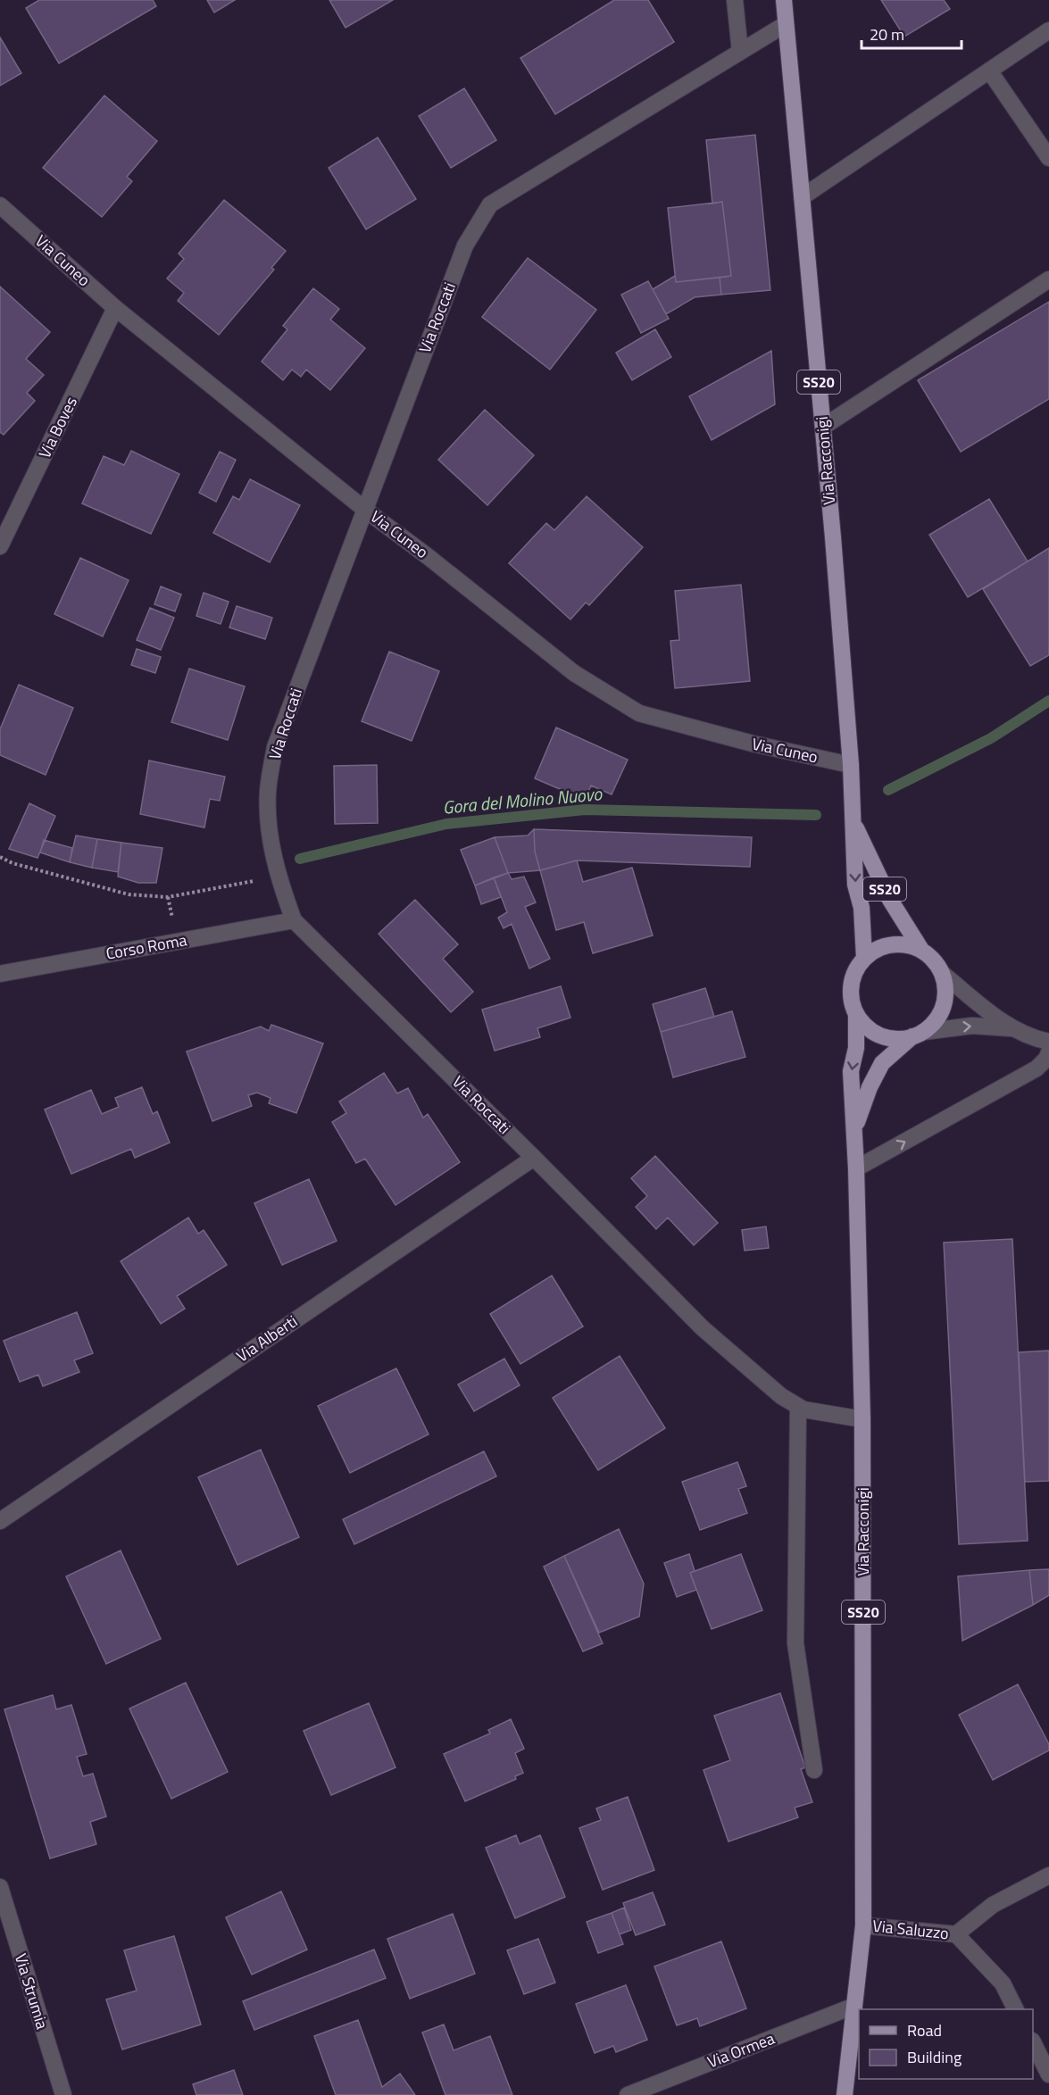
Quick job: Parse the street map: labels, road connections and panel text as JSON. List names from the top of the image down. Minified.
{"streets":{"main road":["SS20","Via Racconigi"],"street":["Via Cuneo","Via Roccati","Via Boves","Corso Roma","Via Alberti","Via Saluzzo","Via Strumia","Via Ormea"]},"crossings":[["Via Cuneo","Via Roccati"],["Via Cuneo","Via Boves"],["Via Cuneo","Via Racconigi"],["Via Roccati","Via Racconigi"],["Via Roccati","Corso Roma"],["Via Roccati","Via Alberti"],["Via Racconigi","Via Saluzzo"],["Via Racconigi","Via Ormea"]],"water":["Gora del Molino Nuovo"],"legend":["Road","Building"],"scale_bar":"20 m"}
